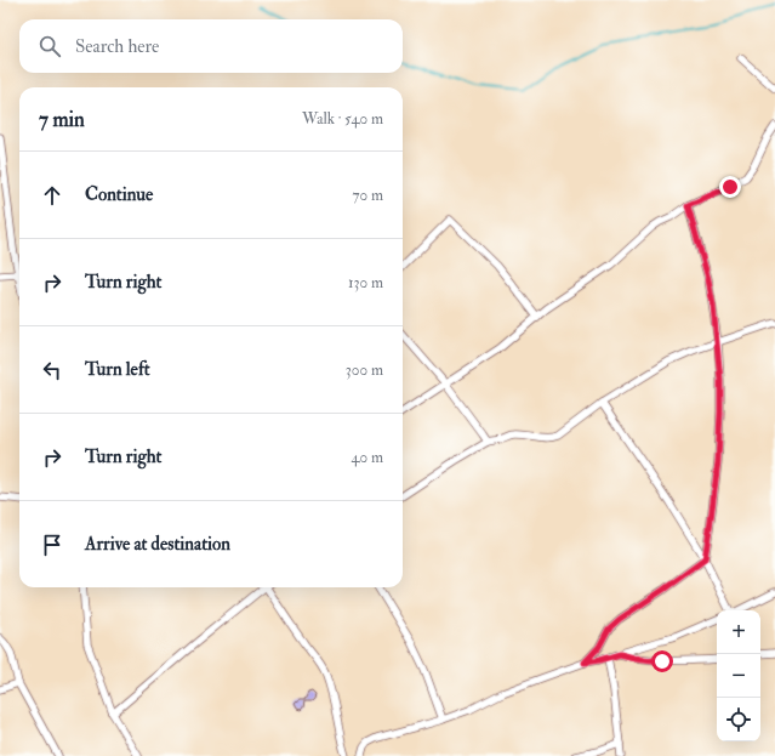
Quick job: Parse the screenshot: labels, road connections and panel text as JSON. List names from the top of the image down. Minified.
{"page":{"search":"Search here","heading":["7 min","Walk · 540 m"],"list":[["Continue","70 m"],["Turn right","130 m"],["Turn left","300 m"],["Turn right","40 m"],"Arrive at destination"],"map_buttons":["+","−"]}}
